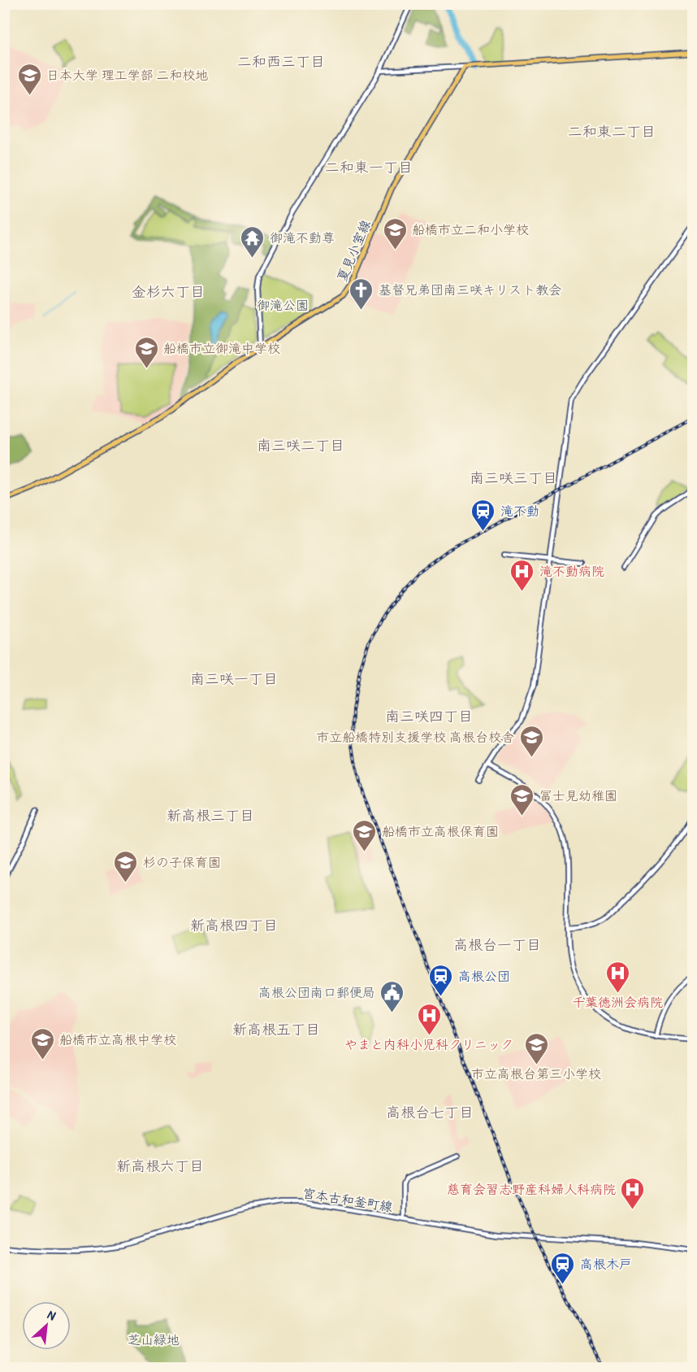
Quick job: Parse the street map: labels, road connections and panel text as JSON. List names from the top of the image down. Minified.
{"streets":{"main road":["夏見小室線"],"street":["宮本古和釜町線"]},"districts":["二和西三丁目","二和東二丁目","二和東一丁目","金杉六丁目","南三咲二丁目","南三咲三丁目","南三咲一丁目","南三咲四丁目","新高根三丁目","新高根四丁目","高根台一丁目","新高根五丁目","高根台七丁目","新高根六丁目"],"parks":["御滝公園","芝山緑地"],"places":{"school or university":["日本大学 理工学部 二和校地","船橋市立二和小学校","船橋市立御滝中学校","市立船橋特別支援学校 高根台校舎","冨士見幼稚園","船橋市立高根保育園","杉の子保育園","船橋市立高根中学校","市立高根台第三小学校"],"temple":["御滝不動尊"],"church":["基督兄弟団南三咲キリスト教会"],"station":["滝不動","高根公団","高根木戸"],"hospital":["滝不動病院","千葉徳洲会病院","やまと内科小児科クリニック","慈育会習志野産科婦人科病院"],"public building":["高根公団南口郵便局"]},"north":"top right"}
